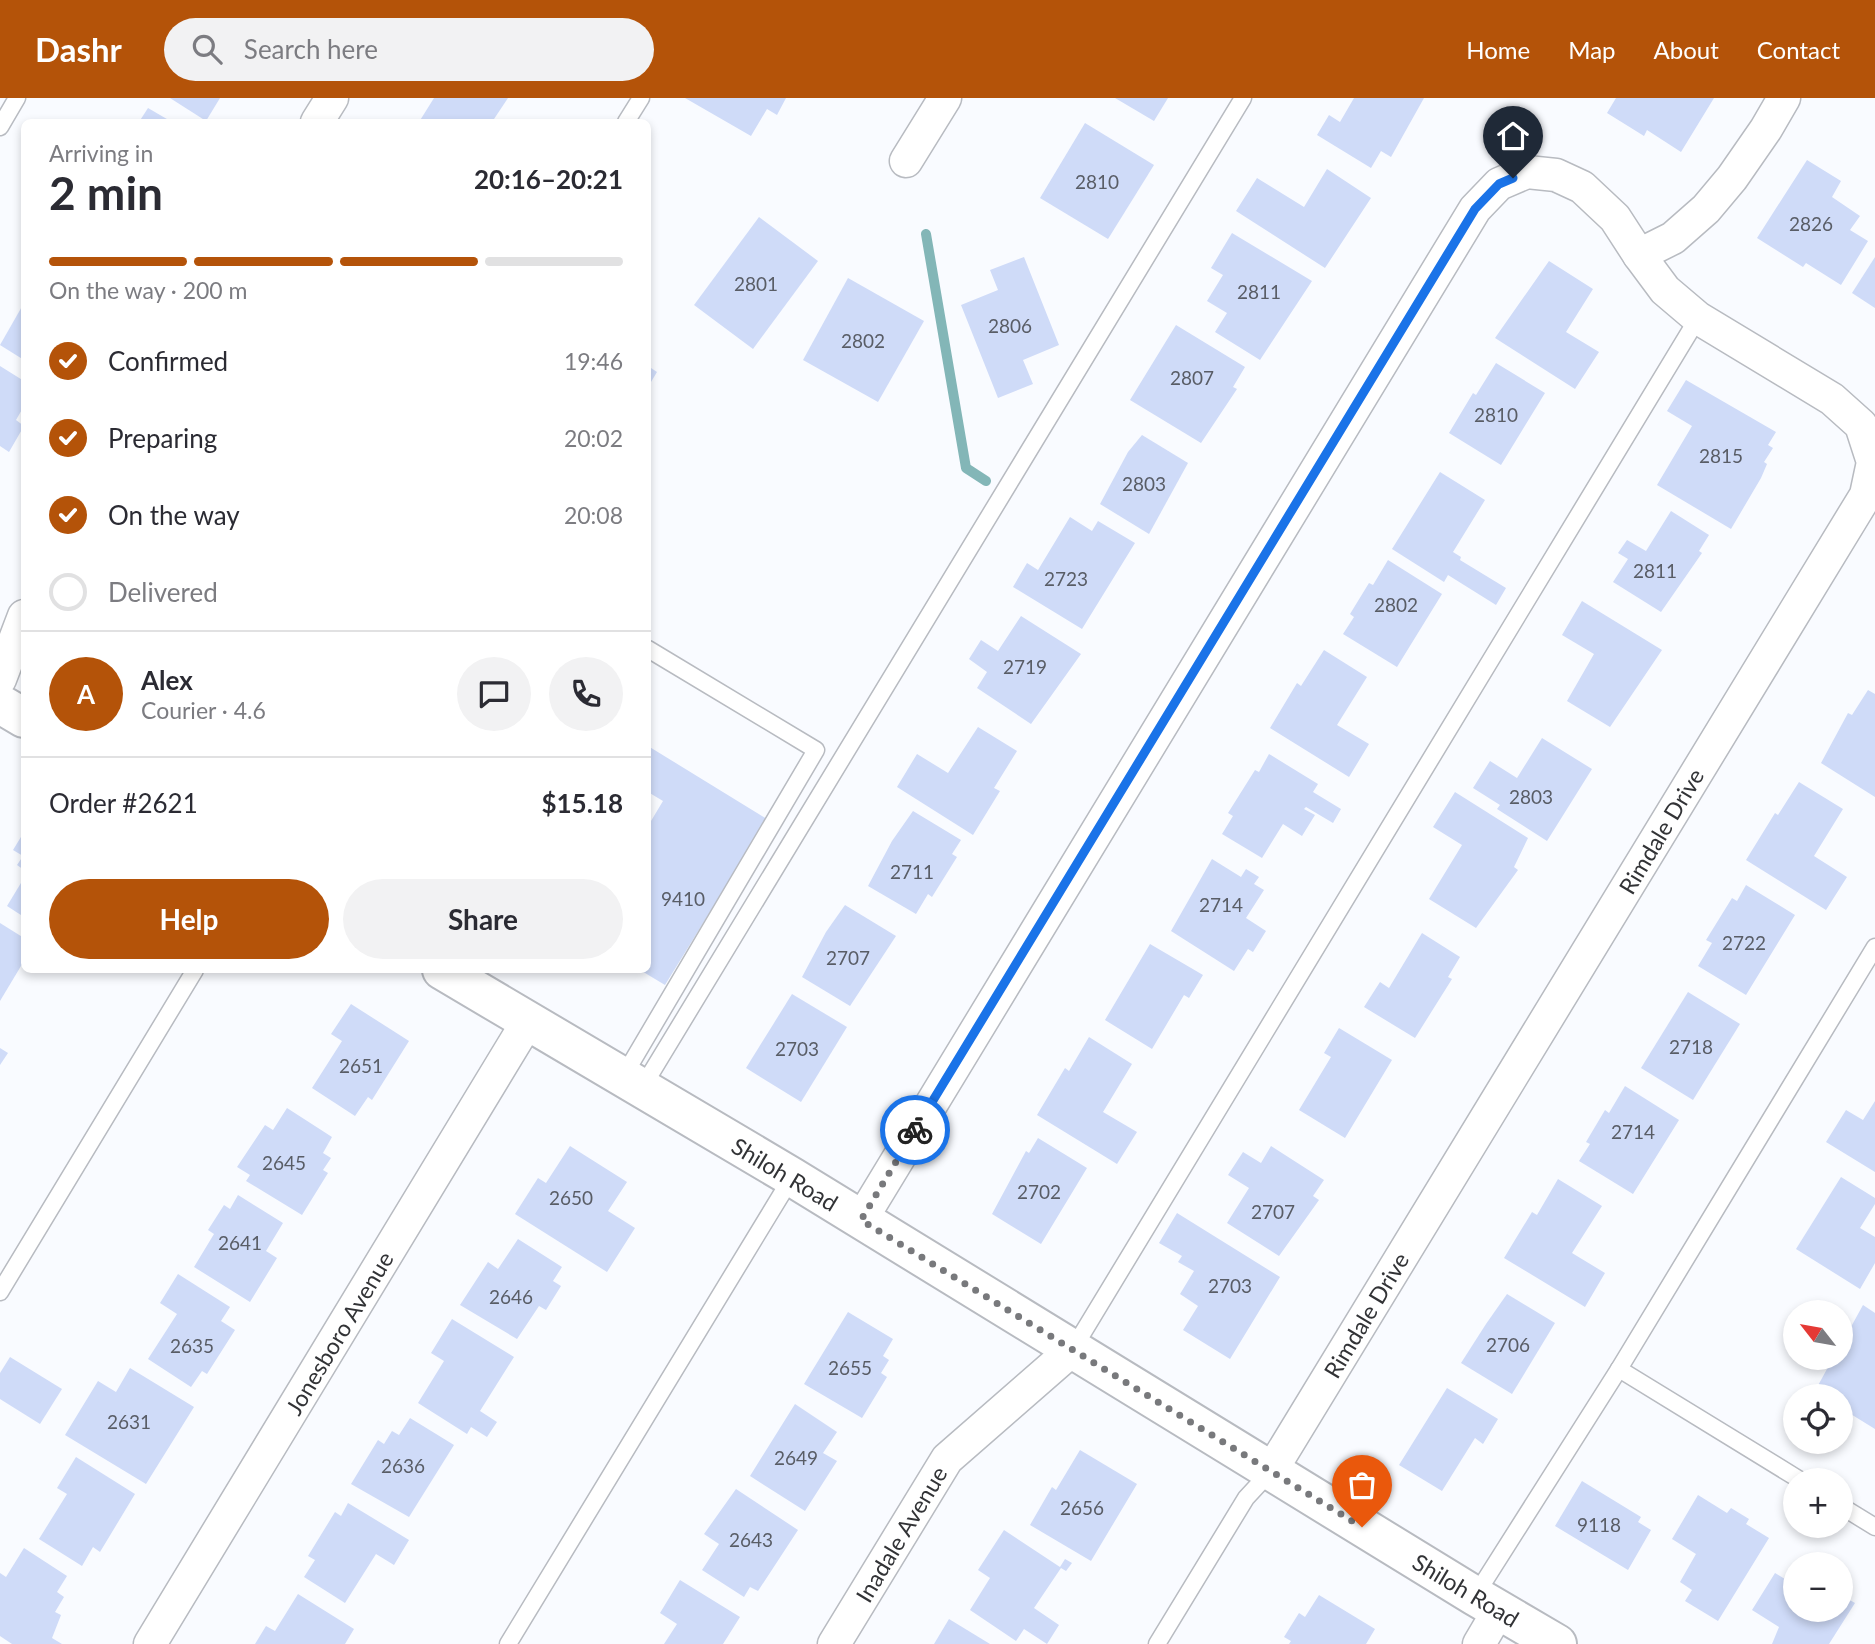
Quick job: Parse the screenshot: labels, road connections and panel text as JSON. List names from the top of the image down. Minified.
{"streets":{"street":["Rimdale Drive","Shiloh Road","Jonesboro Avenue","Inadale Avenue"]},"crossings":[["Rimdale Drive","Shiloh Road"],["Shiloh Road","Jonesboro Avenue"],["Shiloh Road","Inadale Avenue"]],"house_numbers":["2810","2826","2801","2811","2806","2802","2807","2810","2815","2803","2811","2723","2802","2719","2803","2711","9410","2714","2722","2707","2718","2703","2651","2714","2645","2702","2650","2707","2641","2703","2646","2706","2635","2655","2631","2649","2636","2656","9118","2643"],"north":"top left","page":{"header":"Dashr","search":"Search here","nav":["Home","Map","About","Contact"],"heading":["2 min","Arriving in","20:16–20:21"],"panel":["Alex","Courier · 4.6","Order #2621","$15.18"],"bar":"On the way · 200 m","list":[["Confirmed","19:46"],["Preparing","20:02"],["On the way","20:08"],"Delivered"],"round":"A","buttons":["Help","Share"],"map_buttons":["+","−"]}}
